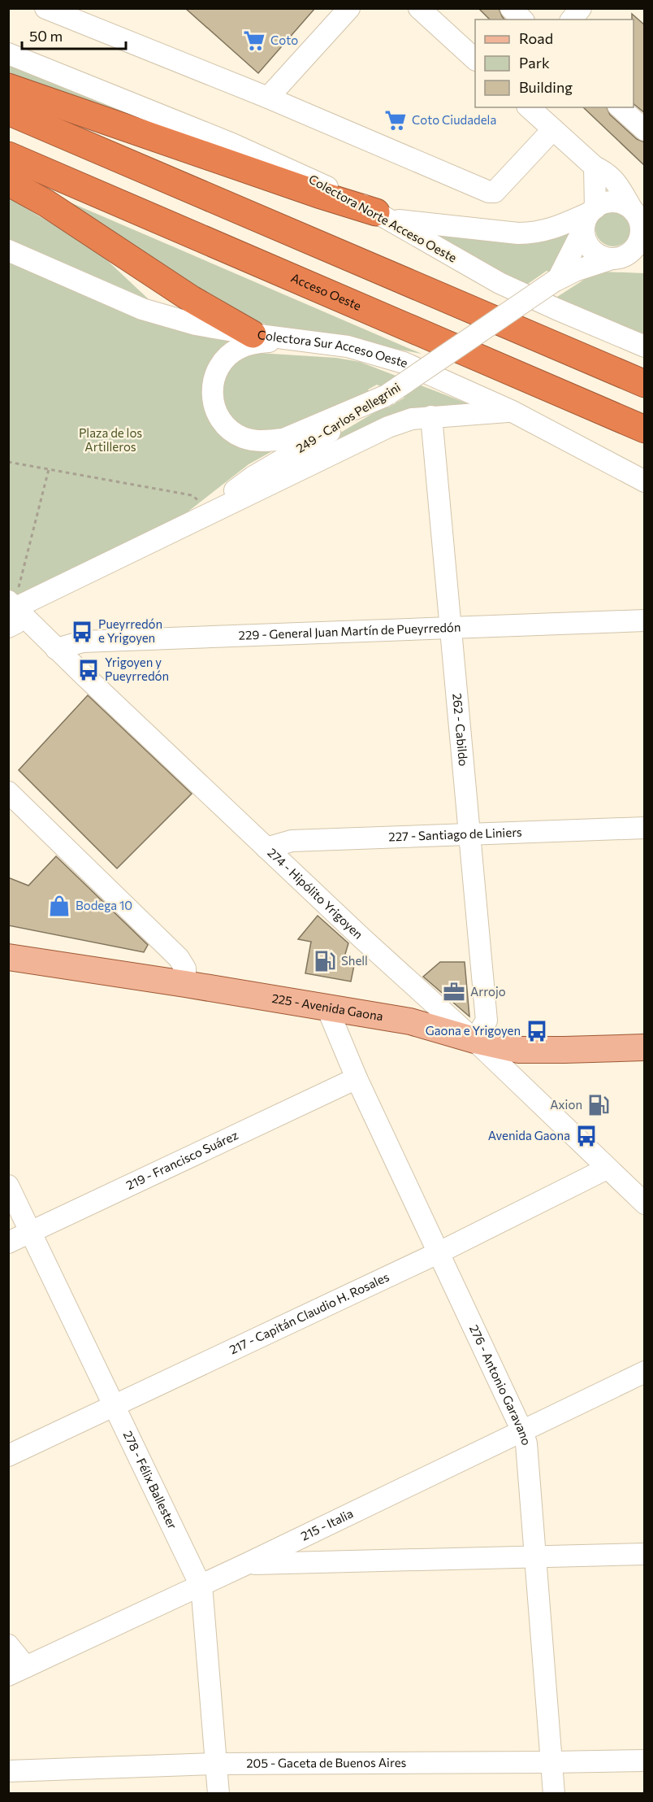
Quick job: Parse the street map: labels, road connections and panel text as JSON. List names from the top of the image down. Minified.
{"streets":{"highway":["Acceso Oeste"],"main road":["225 - Avenida Gaona"],"street":["Colectora Norte Acceso Oeste","Colectora Sur Acceso Oeste","249 - Carlos Pellegrini","229 - General Juan Martín de Pueyrredón","262 - Cabildo","227 - Santiago de Liniers","274 - Hipólito Yrigoyen","219 - Francisco Suárez","217 - Capitán Claudio H. Rosales","276 - Antonio Garavano","278 - Félix Ballester","215 - Italia","205 - Gaceta de Buenos Aires"]},"crossings":[["Colectora Sur Acceso Oeste","249 - Carlos Pellegrini"],["249 - Carlos Pellegrini","262 - Cabildo"],["249 - Carlos Pellegrini","274 - Hipólito Yrigoyen"],["229 - General Juan Martín de Pueyrredón","262 - Cabildo"],["229 - General Juan Martín de Pueyrredón","274 - Hipólito Yrigoyen"],["262 - Cabildo","227 - Santiago de Liniers"],["262 - Cabildo","274 - Hipólito Yrigoyen"],["262 - Cabildo","225 - Avenida Gaona"],["227 - Santiago de Liniers","274 - Hipólito Yrigoyen"],["274 - Hipólito Yrigoyen","225 - Avenida Gaona"],["274 - Hipólito Yrigoyen","217 - Capitán Claudio H. Rosales"],["225 - Avenida Gaona","276 - Antonio Garavano"],["219 - Francisco Suárez","276 - Antonio Garavano"],["219 - Francisco Suárez","278 - Félix Ballester"],["217 - Capitán Claudio H. Rosales","276 - Antonio Garavano"],["217 - Capitán Claudio H. Rosales","278 - Félix Ballester"],["276 - Antonio Garavano","215 - Italia"],["276 - Antonio Garavano","205 - Gaceta de Buenos Aires"],["278 - Félix Ballester","215 - Italia"],["278 - Félix Ballester","205 - Gaceta de Buenos Aires"]],"parks":["Plaza de los Artilleros"],"places":{"supermarket":["Coto","Coto Ciudadela"],"bus stop":["Pueyrredón e Yrigoyen","Yrigoyen y Pueyrredón","Gaona e Yrigoyen","Avenida Gaona"],"shop":["Bodega 10"],"fuel station":["Shell","Axion"],"office":["Arrojo"]},"legend":["Road","Park","Building"],"scale_bar":"50 m"}
